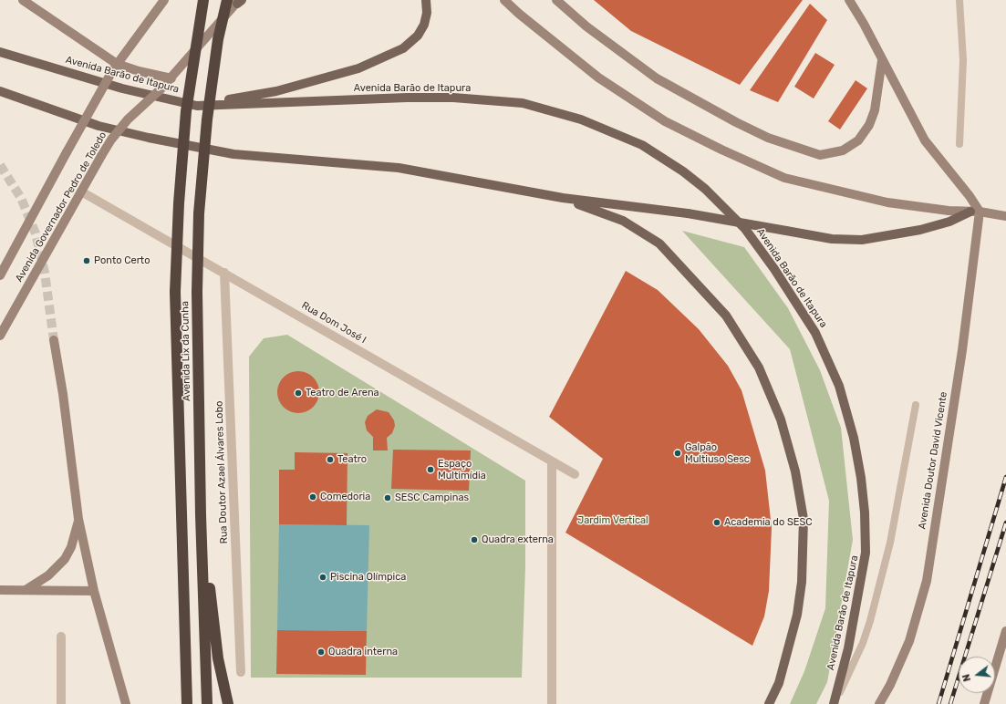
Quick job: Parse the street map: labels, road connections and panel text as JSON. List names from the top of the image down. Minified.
{"streets":{"highway":["Avenida Lix da Cunha"],"main road":["Avenida Barão de Itapura","Avenida Governador Pedro de Toledo","Avenida Doutor David Vicente"],"street":["Rua Dom José I","Rua Doutor Azael Álvares Lobo"]},"crossings":[["Avenida Governador Pedro de Toledo","Rua Dom José I"],["Avenida Governador Pedro de Toledo","Avenida Lix da Cunha"],["Rua Dom José I","Rua Doutor Azael Álvares Lobo"]],"parks":["Jardim Vertical"],"places":["Ponto Certo","Teatro de Arena","Galpão Multiuso Sesc","Teatro","Espaço Multimídia","Comedoria","SESC Campinas","Academia do SESC","Quadra externa","Piscina Olímpica","Quadra interna"],"north":"left"}
